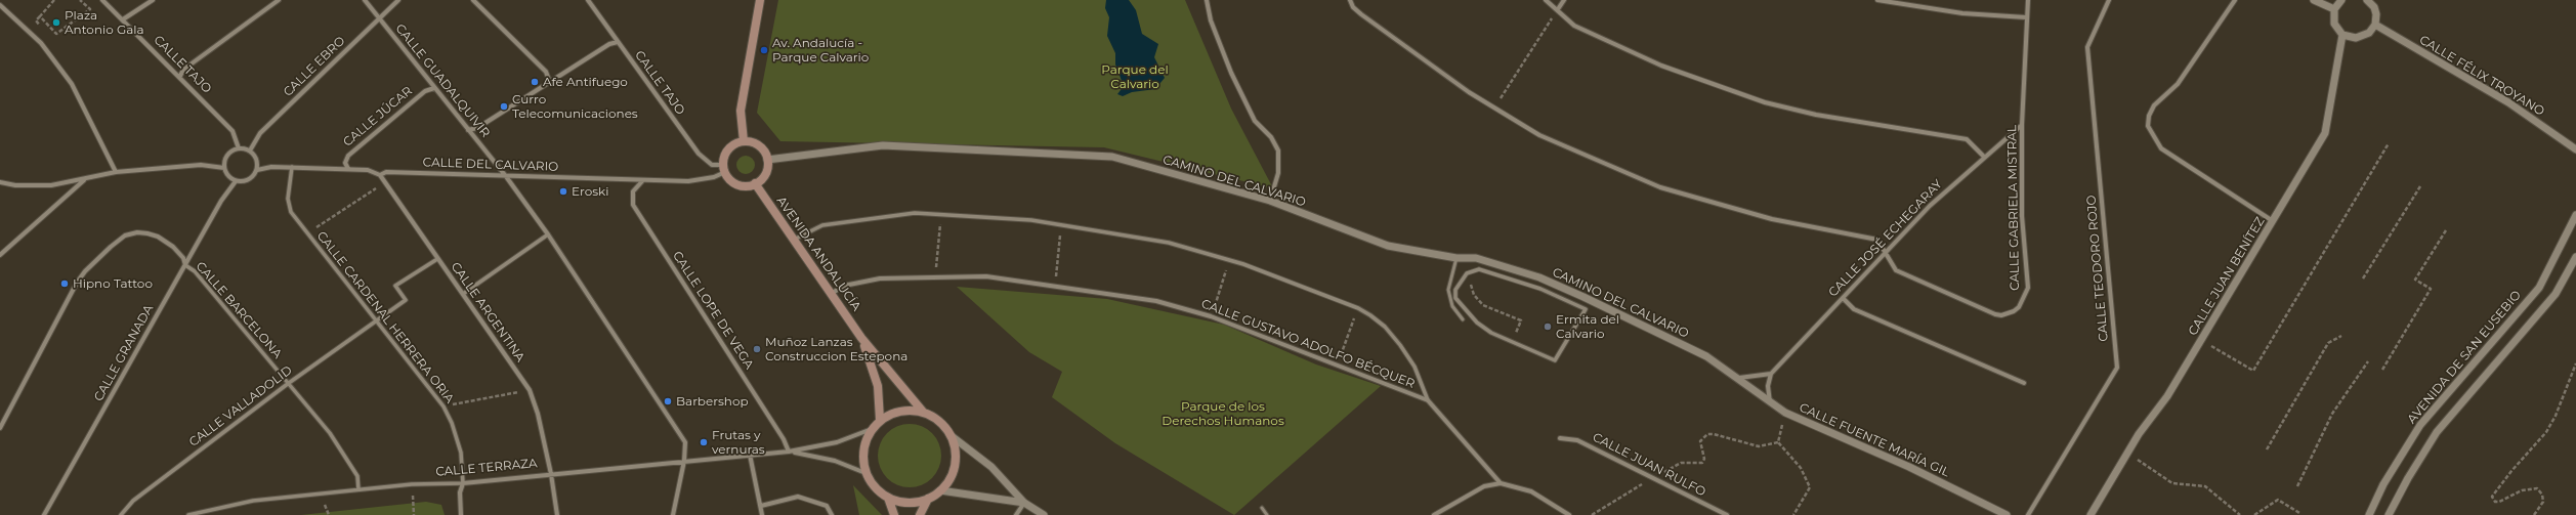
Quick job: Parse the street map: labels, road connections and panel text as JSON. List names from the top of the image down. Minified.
{"streets":{"main road":["AVENIDA ANDALUCÍA"],"street":["CALLE TAJO","CALLE EBRO","CALLE FÉLIX TROYANO","CALLE GUADALQUIVIR","CALLE JÚCAR","CALLE DEL CALVARIO","CAMINO DEL CALVARIO","CALLE GABRIELA MISTRAL","CALLE JOSÉ ECHEGARAY","CALLE TEODORO ROJO","CALLE JUAN BENÍTEZ","CALLE BARCELONA","CALLE LOPE DE VEGA","CALLE ARGENTINA","CALLE CARDENAL HERRERA ORIA","CALLE GUSTAVO ADOLFO BÉCQUER","CALLE GRANADA","AVENIDA DE SAN EUSEBIO","CALLE VALLADOLID","CALLE FUENTE MARÍA GIL","CALLE JUAN RULFO","CALLE TERRAZA"]},"crossings":[["CALLE TAJO","CALLE EBRO"],["CALLE TAJO","CALLE DEL CALVARIO"],["CALLE TAJO","CAMINO DEL CALVARIO"],["CALLE TAJO","AVENIDA ANDALUCÍA"],["CALLE TAJO","CALLE GRANADA"],["CALLE EBRO","CALLE GUADALQUIVIR"],["CALLE EBRO","CALLE DEL CALVARIO"],["CALLE EBRO","CALLE GRANADA"],["CALLE GUADALQUIVIR","CALLE JÚCAR"],["CALLE GUADALQUIVIR","CALLE DEL CALVARIO"],["CALLE GUADALQUIVIR","CALLE TERRAZA"],["CALLE JÚCAR","CALLE DEL CALVARIO"],["CALLE DEL CALVARIO","CAMINO DEL CALVARIO"],["CALLE DEL CALVARIO","AVENIDA ANDALUCÍA"],["CALLE DEL CALVARIO","CALLE LOPE DE VEGA"],["CALLE DEL CALVARIO","CALLE ARGENTINA"],["CALLE DEL CALVARIO","CALLE CARDENAL HERRERA ORIA"],["CALLE DEL CALVARIO","CALLE GRANADA"],["CAMINO DEL CALVARIO","AVENIDA ANDALUCÍA"],["CAMINO DEL CALVARIO","CALLE FUENTE MARÍA GIL"],["CALLE GABRIELA MISTRAL","CALLE JOSÉ ECHEGARAY"],["AVENIDA ANDALUCÍA","CALLE GUSTAVO ADOLFO BÉCQUER"],["AVENIDA ANDALUCÍA","CALLE TERRAZA"],["CALLE BARCELONA","CALLE GRANADA"],["CALLE BARCELONA","CALLE VALLADOLID"],["CALLE BARCELONA","CALLE TERRAZA"],["CALLE LOPE DE VEGA","CALLE TERRAZA"],["CALLE ARGENTINA","CALLE VALLADOLID"],["CALLE ARGENTINA","CALLE TERRAZA"],["CALLE CARDENAL HERRERA ORIA","CALLE VALLADOLID"],["CALLE CARDENAL HERRERA ORIA","CALLE TERRAZA"]],"parks":["Parque del Calvario","Parque de los Derechos Humanos"],"places":["Plaza Antonio Gala","Av. Andalucía - Parque Calvario","Afe Antifuego","Curro Telecomunicaciones","Eroski","Hipno Tattoo","Ermita del Calvario","Muñoz Lanzas Construccion Estepona","Barbershop","Frutas y vernuras"]}
